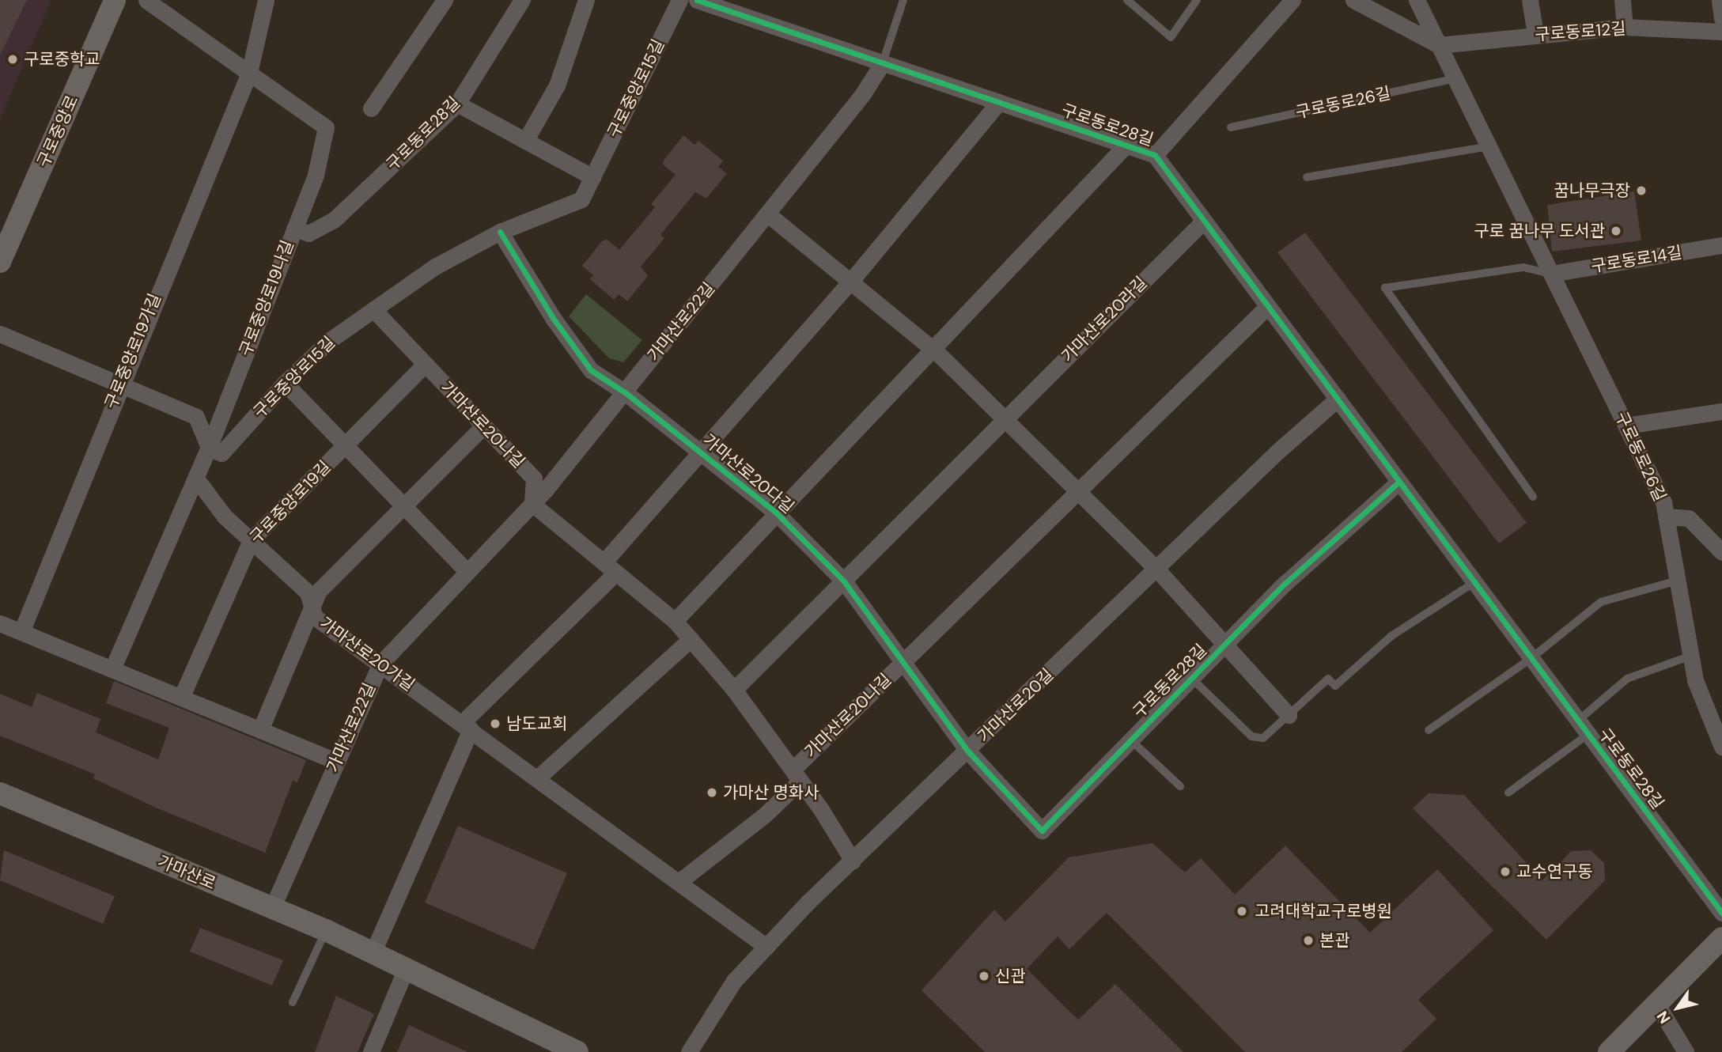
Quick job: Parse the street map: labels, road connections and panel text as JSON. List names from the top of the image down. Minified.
{"streets":{"main road":["구로중앙로","가마산로"],"street":["구로동로12길","구로중앙로15길","구로동로26길","구로동로28길","구로동로14길","구로중앙로19나길","가마산로20라길","가마산로22길","구로중앙로19가길","가마산로20나길","가마산로20다길","구로중앙로19길","가마산로20가길","가마산로20길"]},"crossings":[["구로동로12길","구로동로26길"],["구로중앙로15길","구로중앙로19나길"],["구로중앙로15길","가마산로20나길"],["구로중앙로15길","가마산로20다길"],["구로동로26길","구로동로28길"],["구로동로26길","구로동로14길"],["구로동로28길","구로중앙로19나길"],["구로동로28길","가마산로20라길"],["구로동로28길","가마산로22길"],["구로동로28길","가마산로20다길"],["구로동로28길","가마산로20길"],["구로중앙로19나길","구로중앙로19가길"],["구로중앙로19나길","가마산로20가길"],["가마산로22길","가마산로20나길"],["가마산로22길","가마산로20다길"],["가마산로22길","가마산로20가길"],["가마산로22길","가마산로"],["가마산로20나길","가마산로20다길"],["가마산로20나길","구로중앙로19길"],["가마산로20나길","가마산로20길"],["가마산로20다길","가마산로20길"],["구로중앙로19길","가마산로20가길"],["가마산로20가길","가마산로20길"]],"places":["구로중학교","꿈나무극장","구로 꿈나무 도서관","남도교회","가마산 명화사","교수연구동","고려대학교구로병원","본관","신관"],"north":"bottom left"}
